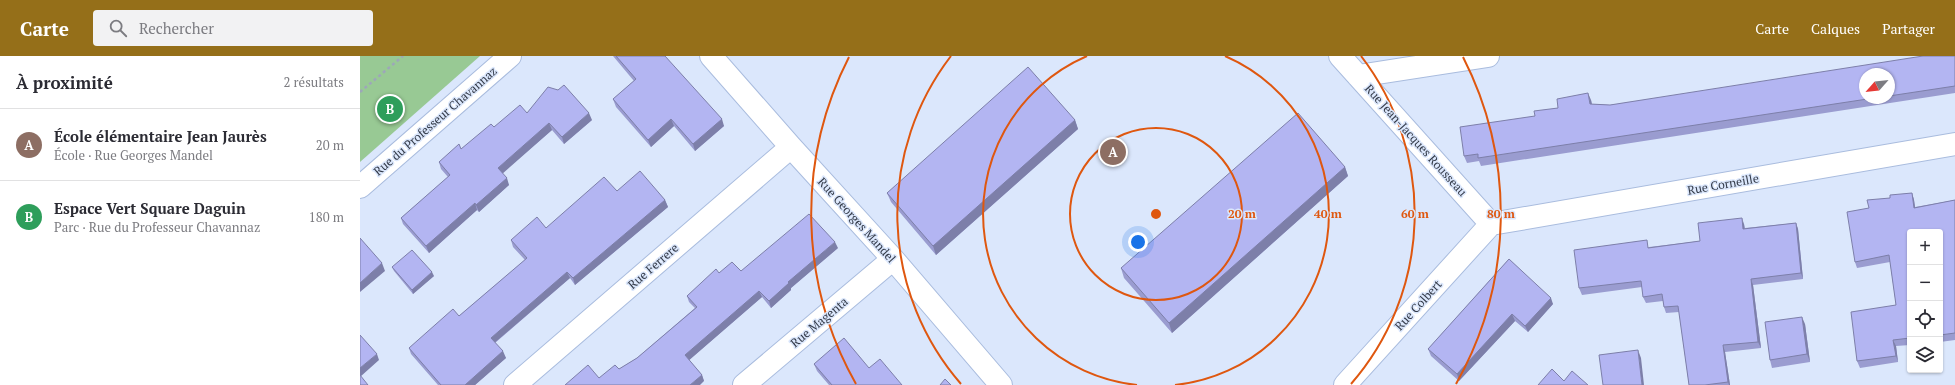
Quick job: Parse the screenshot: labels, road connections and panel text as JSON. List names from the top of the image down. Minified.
{"streets":{"street":["Rue du Professeur Chavannaz","Rue Jean-Jacques Rousseau","Rue Corneille","Rue Georges Mandel","Rue Ferrere","Rue Colbert","Rue Magenta"]},"crossings":[["Rue Jean-Jacques Rousseau","Rue Corneille"],["Rue Jean-Jacques Rousseau","Rue Colbert"],["Rue Corneille","Rue Colbert"],["Rue Georges Mandel","Rue Ferrere"],["Rue Georges Mandel","Rue Magenta"]],"north":"bottom left","page":{"header":"Carte","search":"Rechercher","nav":["Carte","Calques","Partager"],"heading":["À proximité","2 résultats"],"pins":["B","A"],"list":[{"mark":"A","name":"École élémentaire Jean Jaurès","note":"École · Rue Georges Mandel","value":"20 m"},{"mark":"B","name":"Espace Vert Square Daguin","note":"Parc · Rue du Professeur Chavannaz","value":"180 m"}],"map_buttons":["+","−"]},"rings":["20 m","40 m","60 m","80 m"]}
